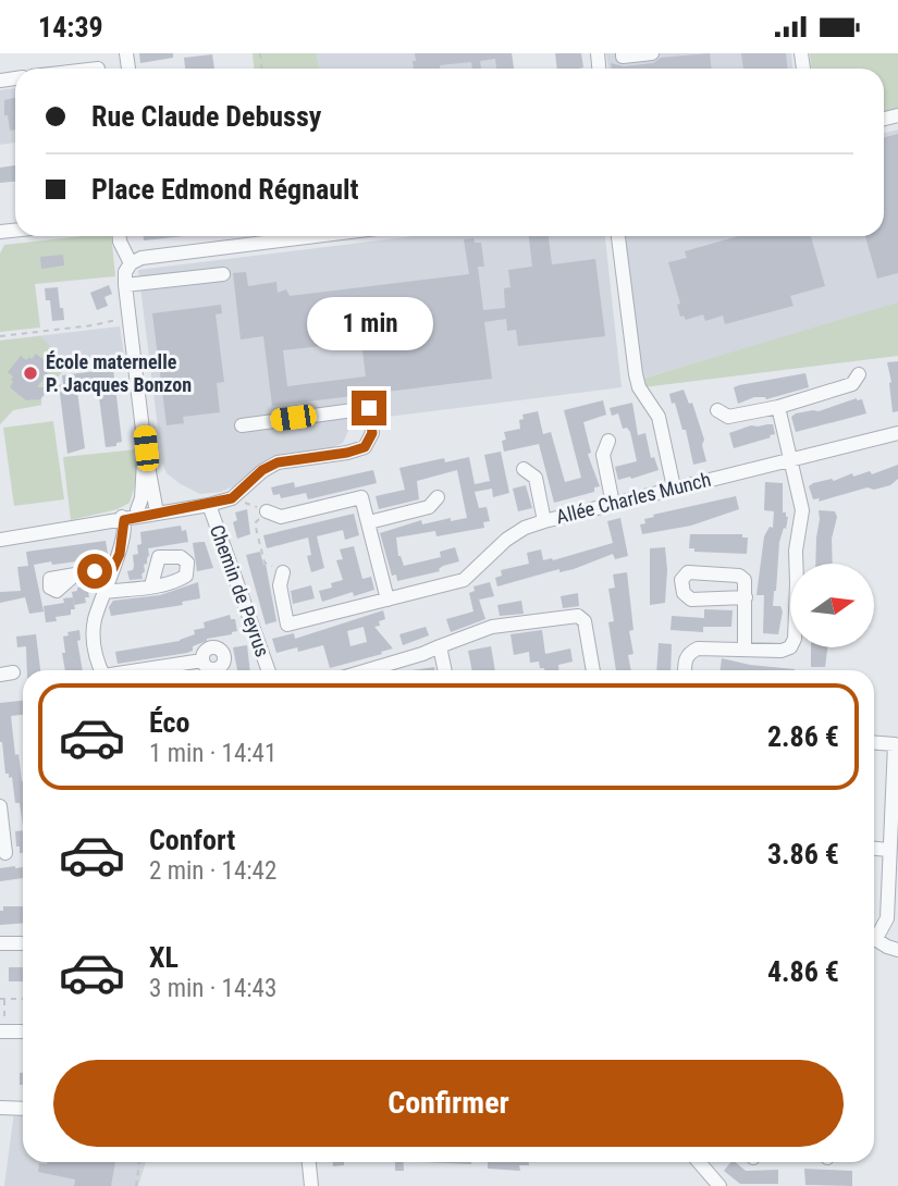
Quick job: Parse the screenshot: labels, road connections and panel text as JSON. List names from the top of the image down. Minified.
{"streets":{"street":["Allée Charles Munch","Chemin de Peyrus"]},"places":["École maternelle P. Jacques Bonzon"],"north":"right","page":{"status":"14:39","banner":["Rue Claude Debussy","Place Edmond Régnault"],"bubble":"1 min","list":[{"name":"Éco","note":"1 min · 14:41","value":"2.86 €"},{"name":"Confort","note":"2 min · 14:42","value":"3.86 €"},{"name":"XL","note":"3 min · 14:43","value":"4.86 €"}],"buttons":"Confirmer"}}
